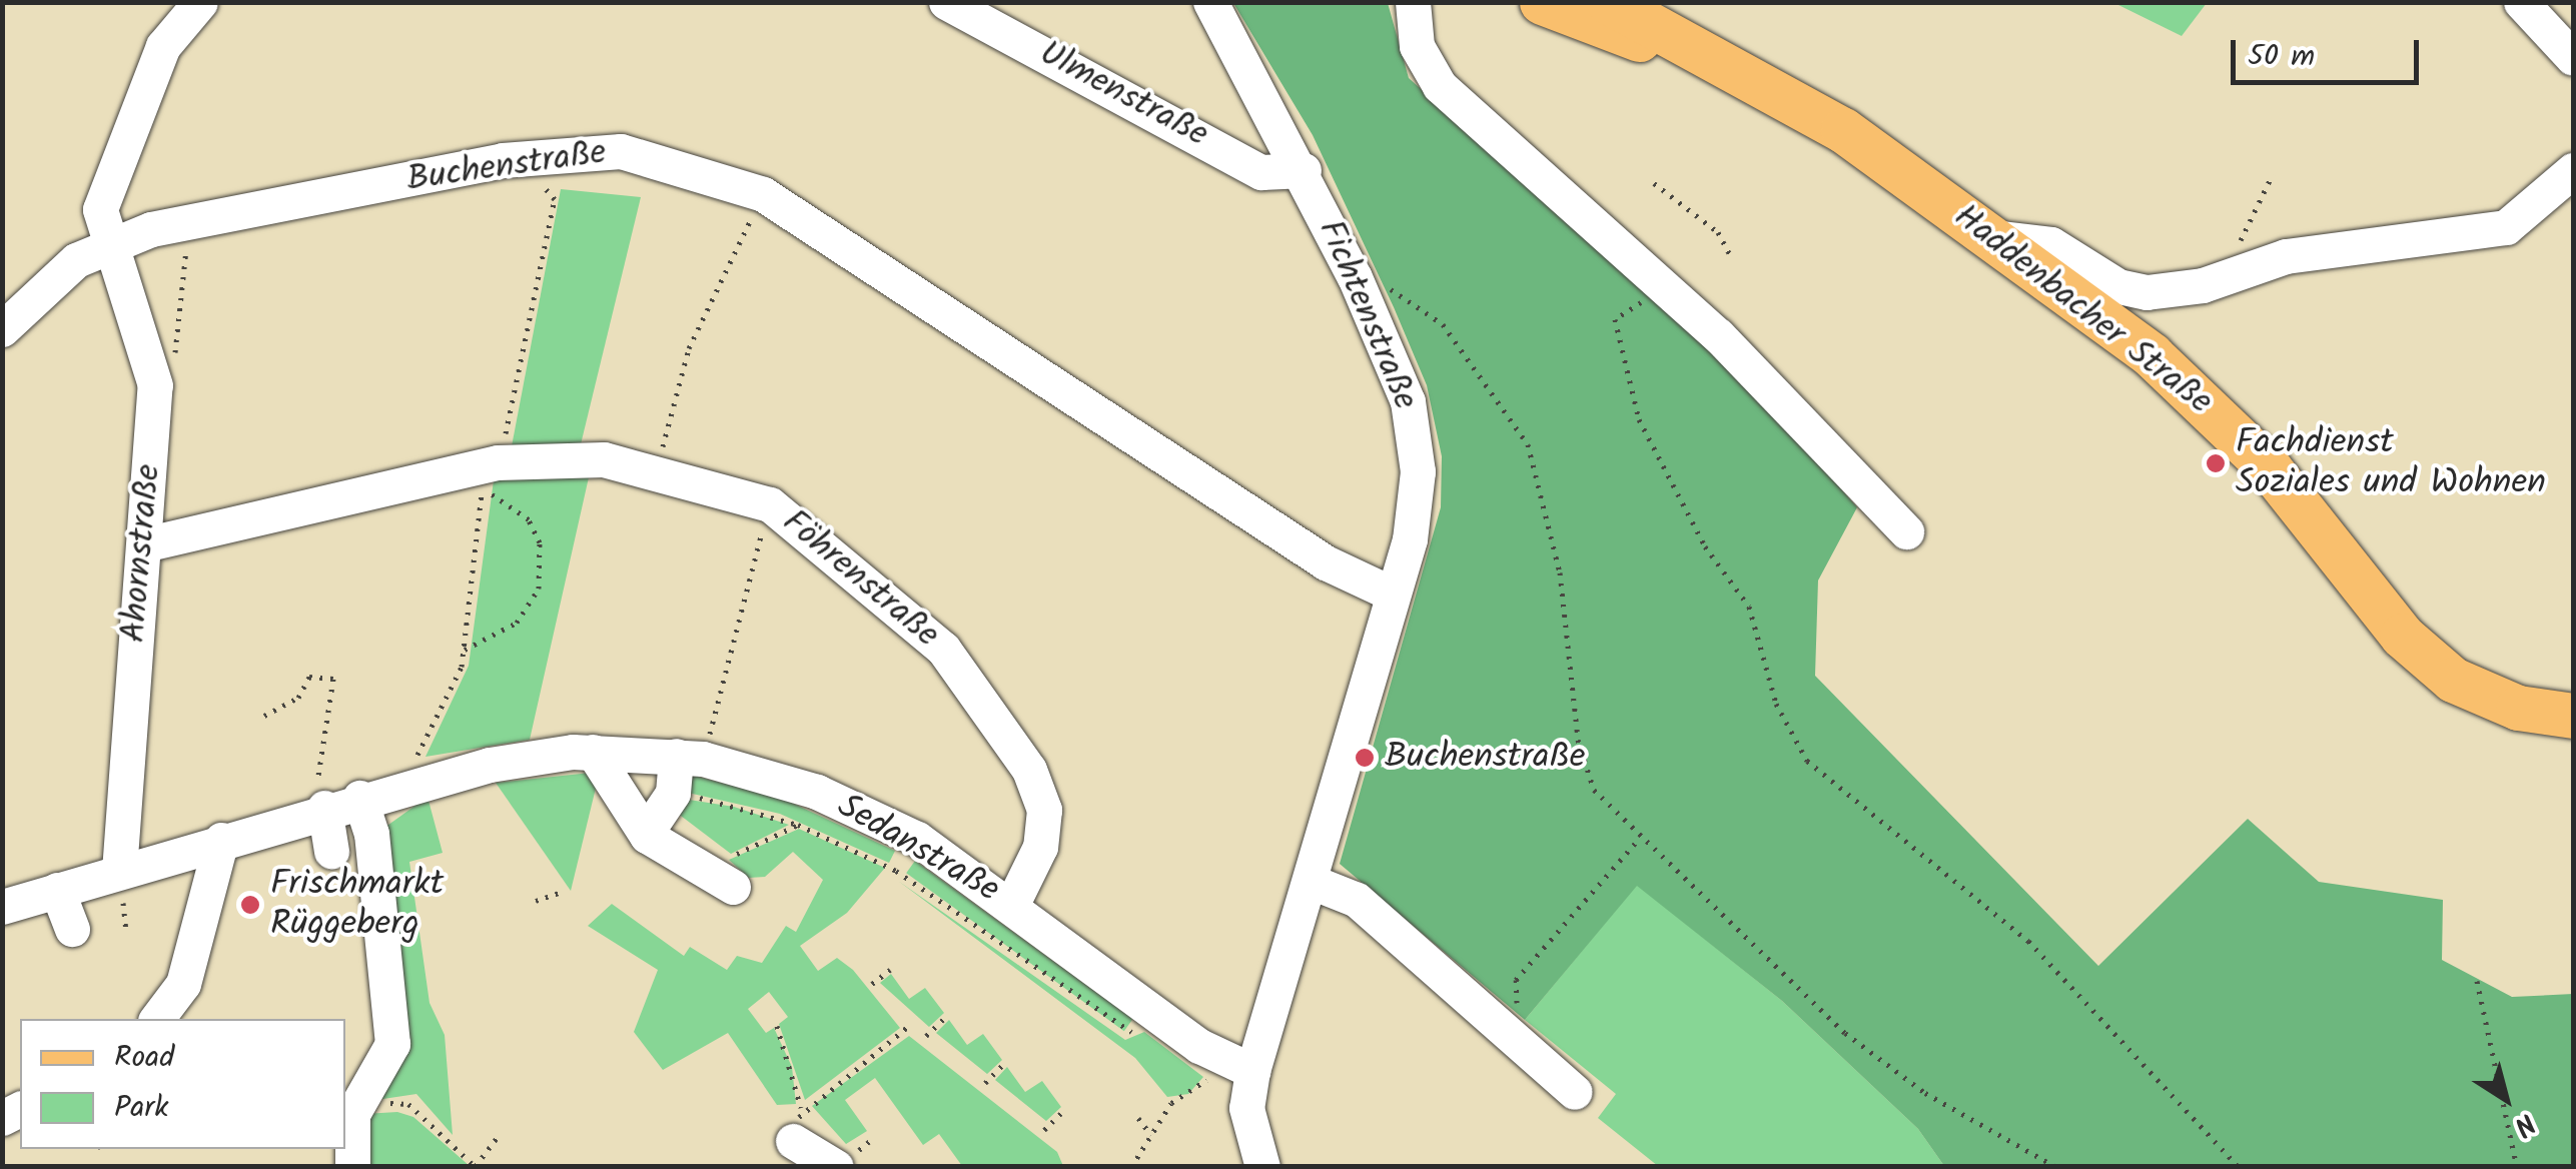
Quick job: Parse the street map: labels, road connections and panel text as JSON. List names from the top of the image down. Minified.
{"streets":{"main road":["Haddenbacher Straße"],"street":["Ulmenstraße","Buchenstraße","Fichtenstraße","Ahornstraße","Föhrenstraße","Sedanstraße"]},"crossings":[["Ulmenstraße","Fichtenstraße"],["Buchenstraße","Fichtenstraße"],["Buchenstraße","Ahornstraße"],["Fichtenstraße","Sedanstraße"],["Ahornstraße","Föhrenstraße"],["Ahornstraße","Sedanstraße"],["Föhrenstraße","Sedanstraße"]],"places":["Fachdienst Soziales und Wohnen","Buchenstraße","Frischmarkt Rüggeberg"],"legend":["Road","Park"],"scale_bar":"50 m","north":"bottom right"}
